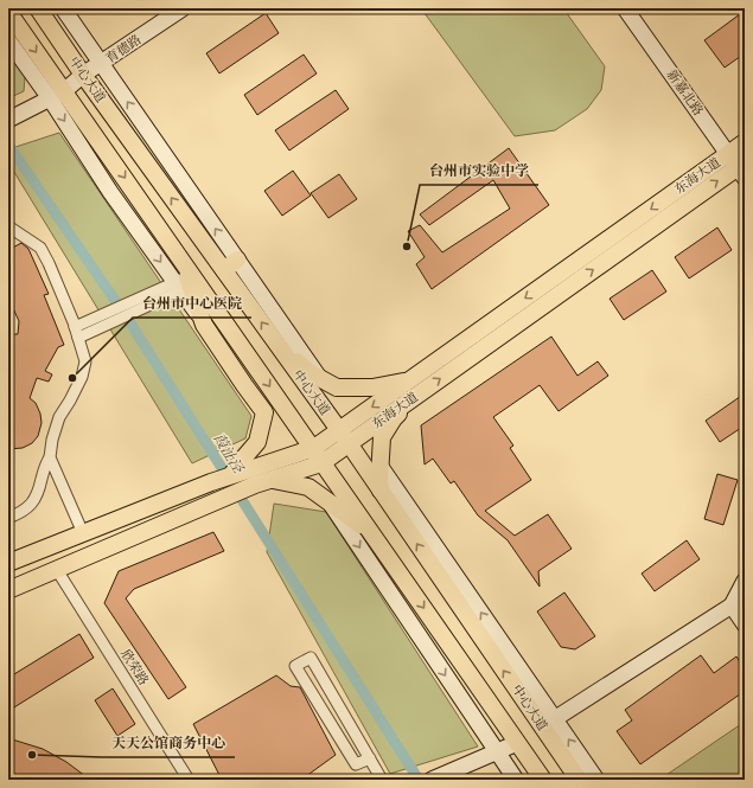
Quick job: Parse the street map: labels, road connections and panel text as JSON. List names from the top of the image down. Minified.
{"streets":{"main road":["育德路","中心大道","新嘉北路","东海大道"],"street":["欣荣路"]},"crossings":[["育德路","中心大道"],["中心大道","东海大道"],["新嘉北路","东海大道"],["东海大道","欣荣路"]],"water":["葭沚泾"],"places":["台州市实验中学","台州市中心医院","天天公馆商务中心"]}
